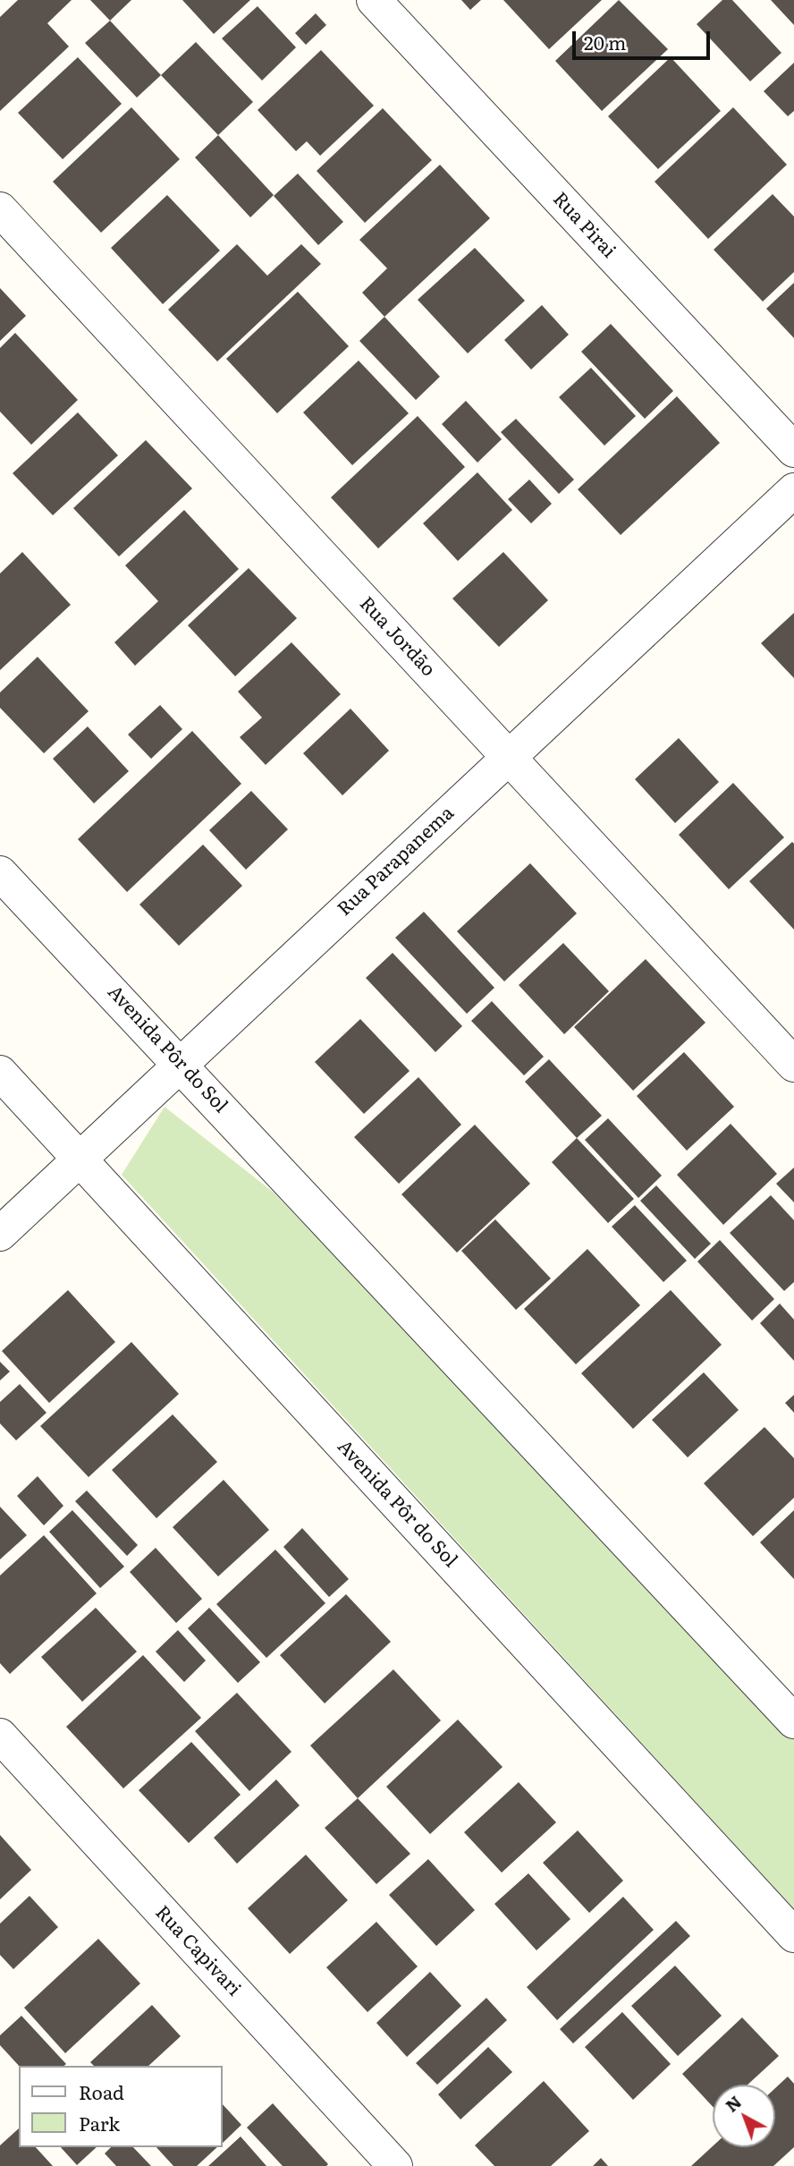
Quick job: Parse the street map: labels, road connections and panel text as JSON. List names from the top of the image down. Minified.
{"streets":{"street":["Rua Pirai","Rua Jordão","Rua Parapanema","Avenida Pôr do Sol","Rua Capivari"]},"crossings":[["Rua Jordão","Rua Parapanema"],["Rua Parapanema","Avenida Pôr do Sol"]],"legend":["Road","Park"],"scale_bar":"20 m","north":"top left"}
